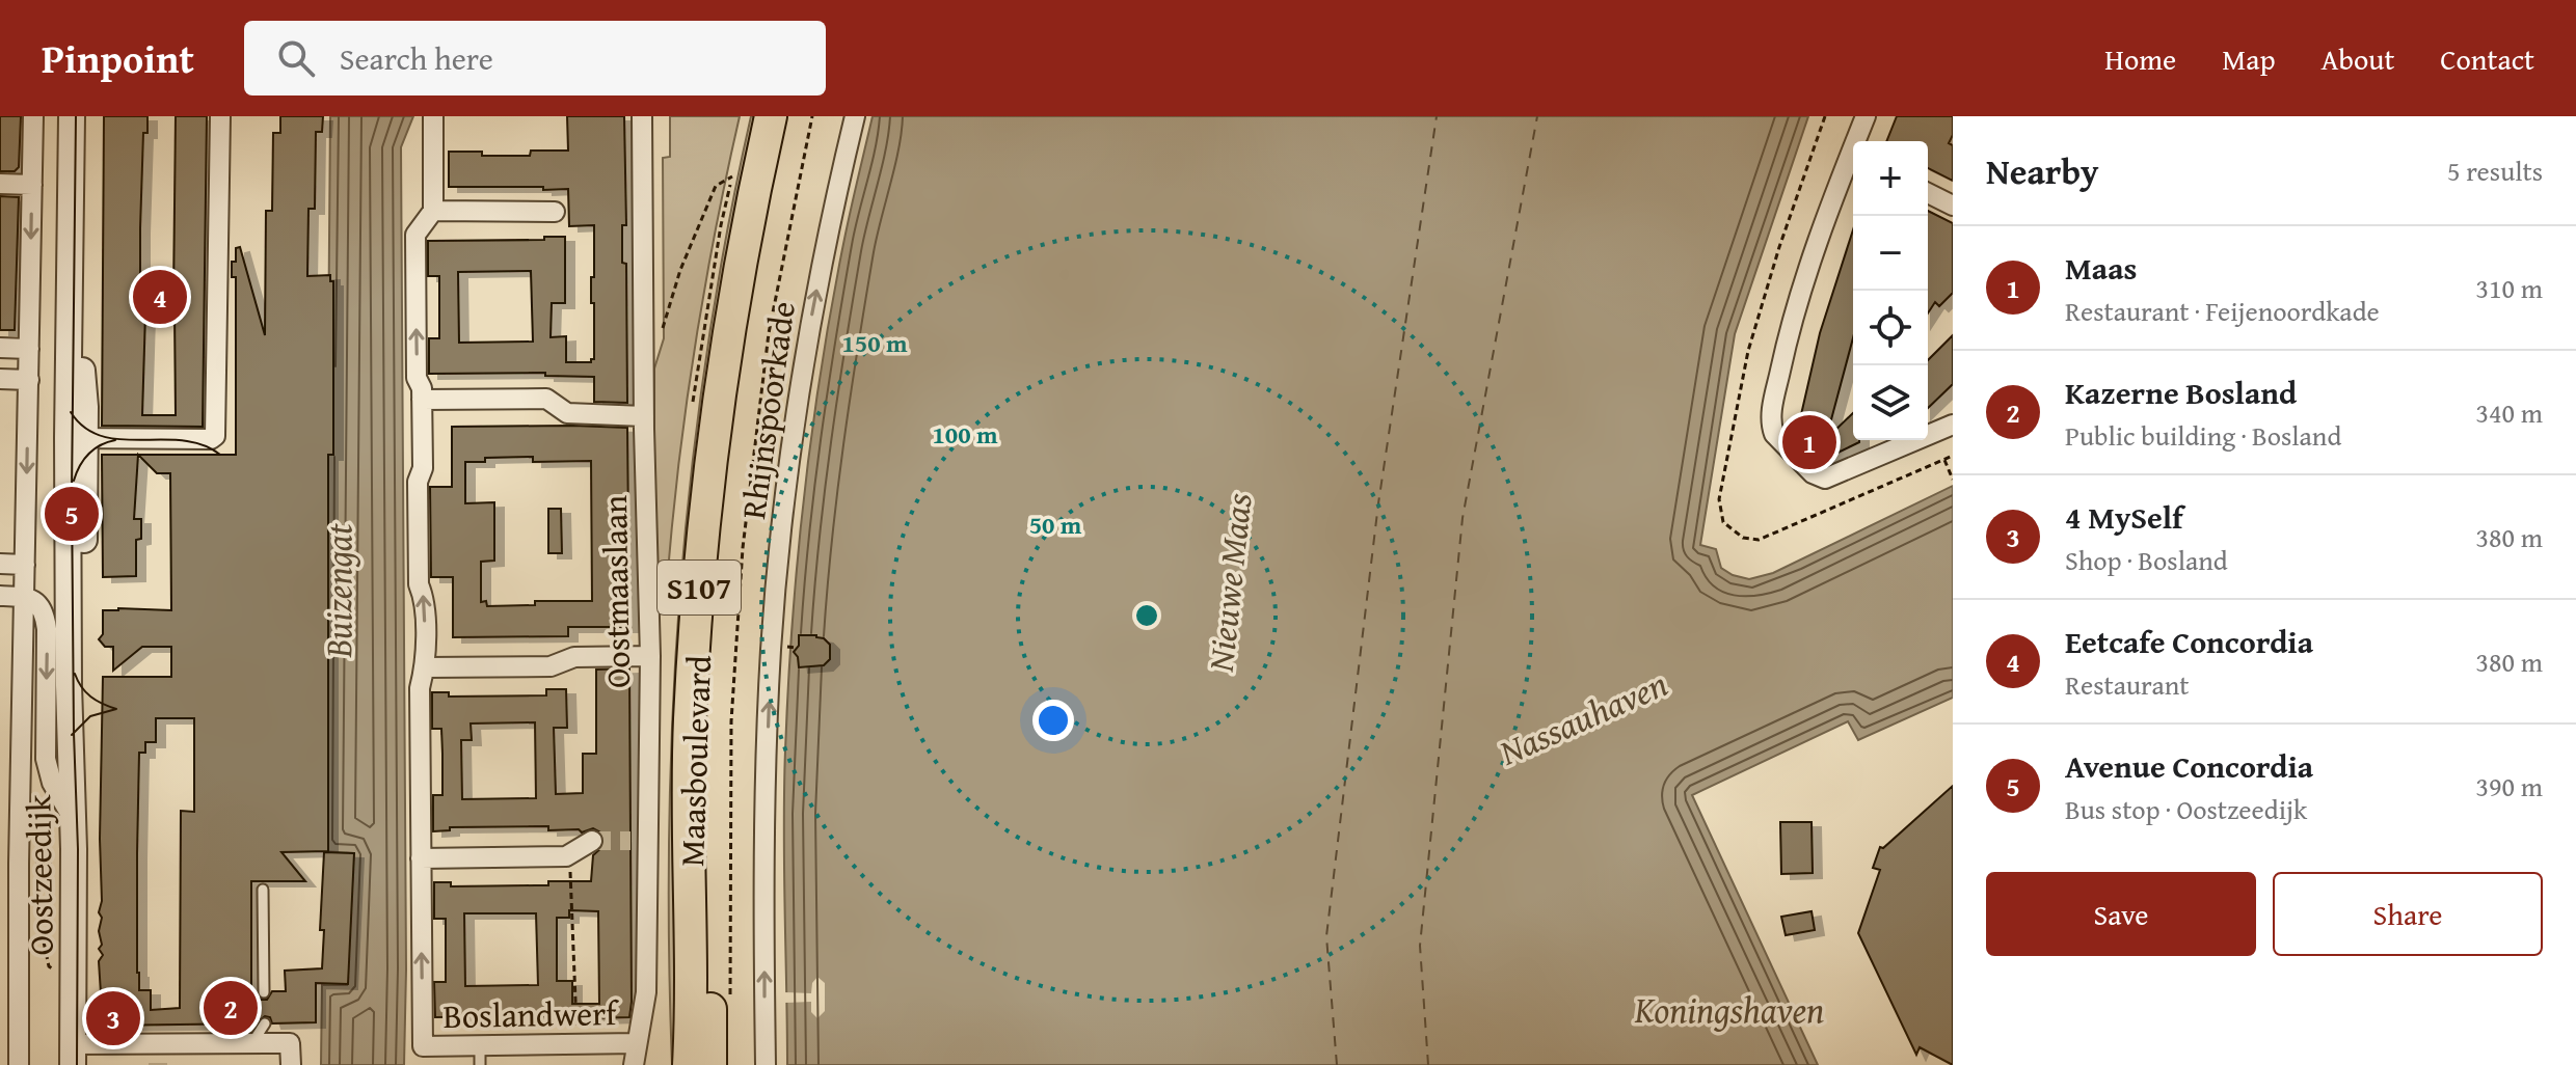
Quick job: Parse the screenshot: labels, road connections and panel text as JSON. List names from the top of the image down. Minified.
{"streets":{"main road":["S107","Maasboulevard"],"street":["Rhijnspoorkade","Oostmaaslaan","Oostzeedijk","Boslandwerf"]},"crossings":[["Oostmaaslaan","Boslandwerf"]],"one_way":["Rhijnspoorkade","Boslandwerf"],"water":["Nieuwe Maas","Buizengat","Nassauhaven","Koningshaven"],"page":{"header":"Pinpoint","search":"Search here","nav":["Home","Map","About","Contact"],"heading":["Nearby","5 results"],"map_buttons":["+","−"],"list":[{"mark":"1","name":"Maas","note":"Restaurant · Feijenoordkade","value":"310 m"},{"mark":"2","name":"Kazerne Bosland","note":"Public building · Bosland","value":"340 m"},{"mark":"3","name":"4 MySelf","note":"Shop · Bosland","value":"380 m"},{"mark":"4","name":"Eetcafe Concordia","note":"Restaurant","value":"380 m"},{"mark":"5","name":"Avenue Concordia","note":"Bus stop · Oostzeedijk","value":"390 m"}],"pins":["4","1","5","2","3"],"buttons":["Save","Share"]},"rings":["150 m","100 m","50 m"]}
